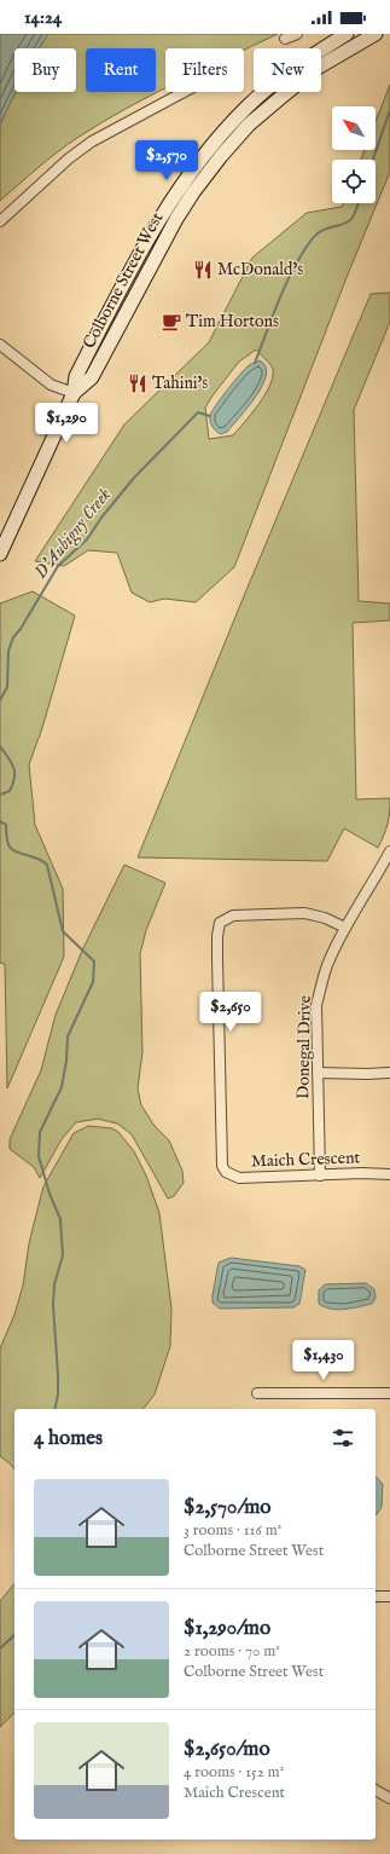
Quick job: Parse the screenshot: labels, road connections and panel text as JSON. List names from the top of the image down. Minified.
{"streets":{"main road":["Colborne Street West"],"street":["Donegal Drive","Maich Crescent"]},"crossings":[["Donegal Drive","Maich Crescent"]],"water":["D'Aubigny Creek"],"places":{"restaurant":["McDonald's","Tahini's"],"cafe":["Tim Hortons"]},"north":"top left","page":{"status":"14:24","chip":["Buy","Rent","Filters","New"],"price":["$2,570","$1,290","$2,650","$1,430"],"heading":"4 homes","list":[{"name":"$2,570/mo","note":"3 rooms · 116 m² · Colborne Street West"},{"name":"$1,290/mo","note":"2 rooms · 70 m² · Colborne Street West"},{"name":"$2,650/mo","note":"4 rooms · 152 m² · Maich Crescent"}]}}
